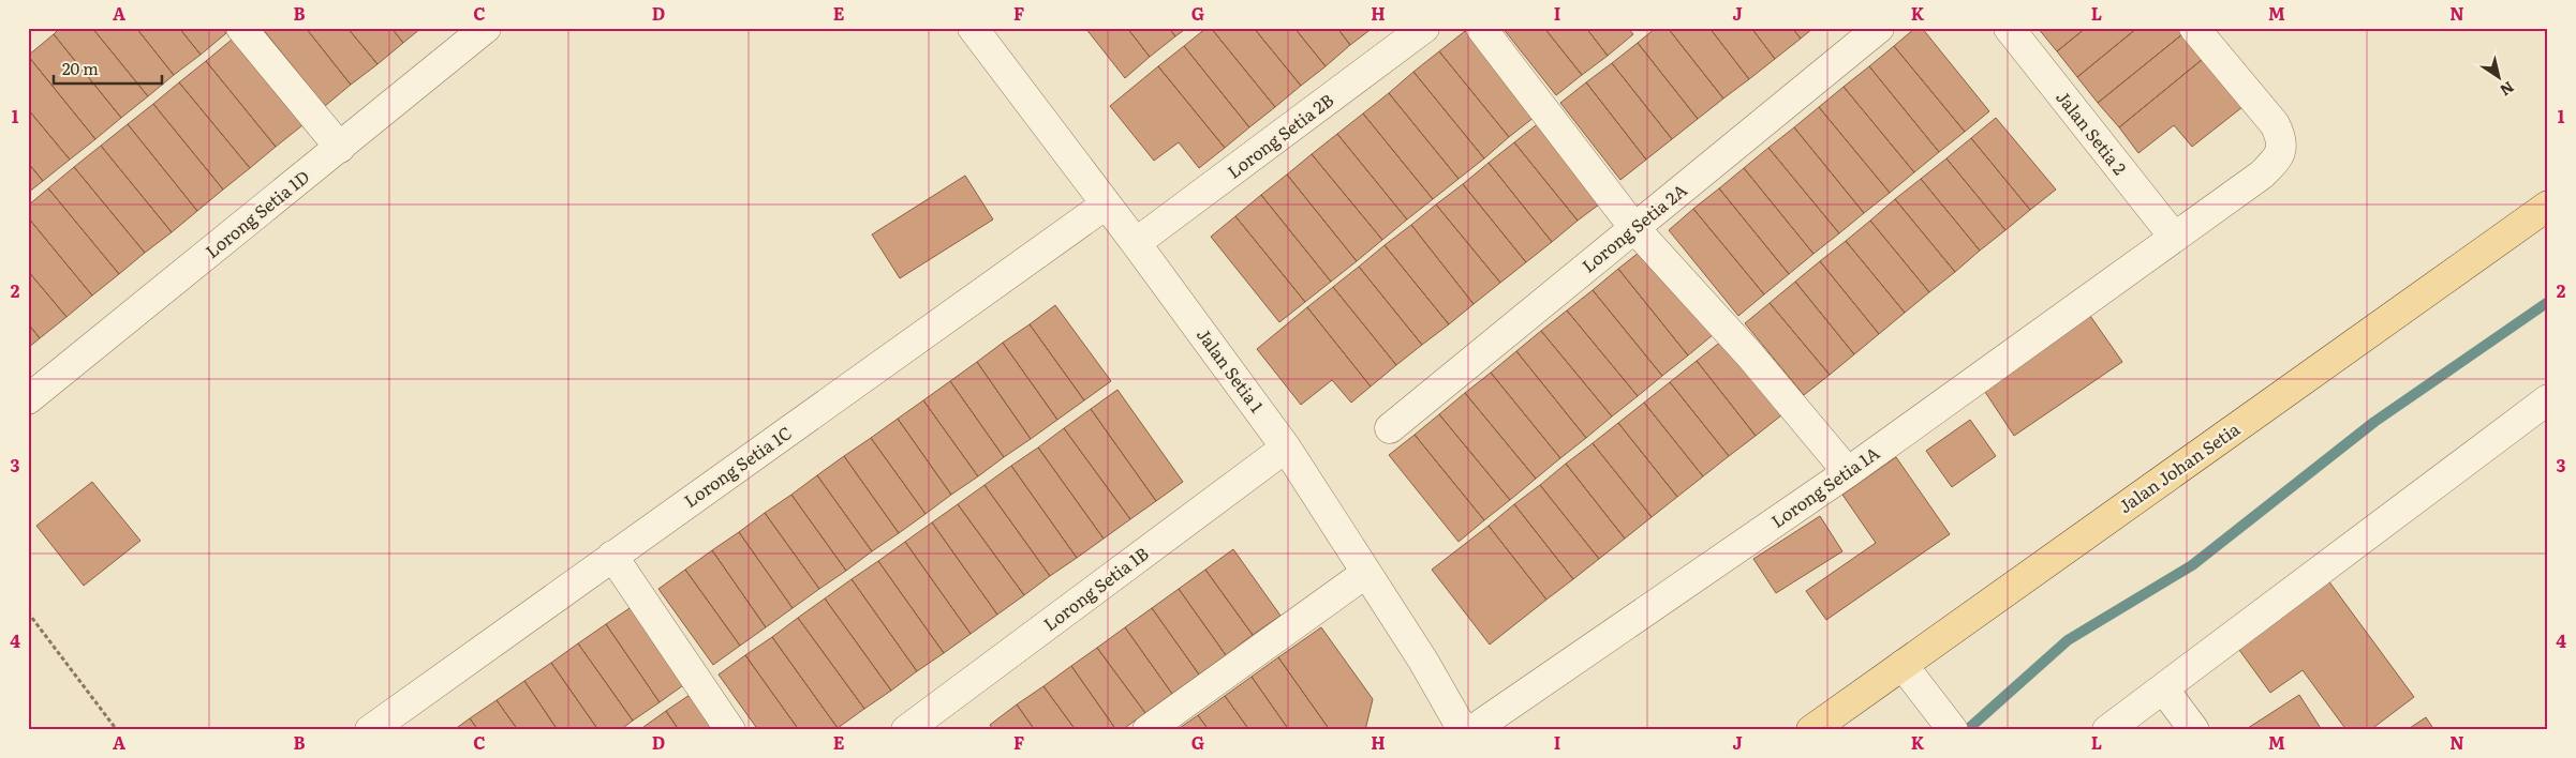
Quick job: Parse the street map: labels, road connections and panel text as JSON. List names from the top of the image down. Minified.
{"streets":{"main road":["Jalan Johan Setia"],"street":["Jalan Setia 2","Lorong Setia 2B","Lorong Setia 1D","Lorong Setia 2A","Jalan Setia 1","Lorong Setia 1C","Lorong Setia 1A","Lorong Setia 1B"]},"crossings":[["Jalan Setia 2","Lorong Setia 1A"],["Lorong Setia 2B","Jalan Setia 1"],["Jalan Setia 1","Lorong Setia 1C"],["Jalan Setia 1","Lorong Setia 1B"]],"scale_bar":"20 m","north":"bottom right","grid":{"columns":["A","B","C","D","E","F","G","H","I","J","K","L","M","N"],"rows":["1","2","3","4"]}}
